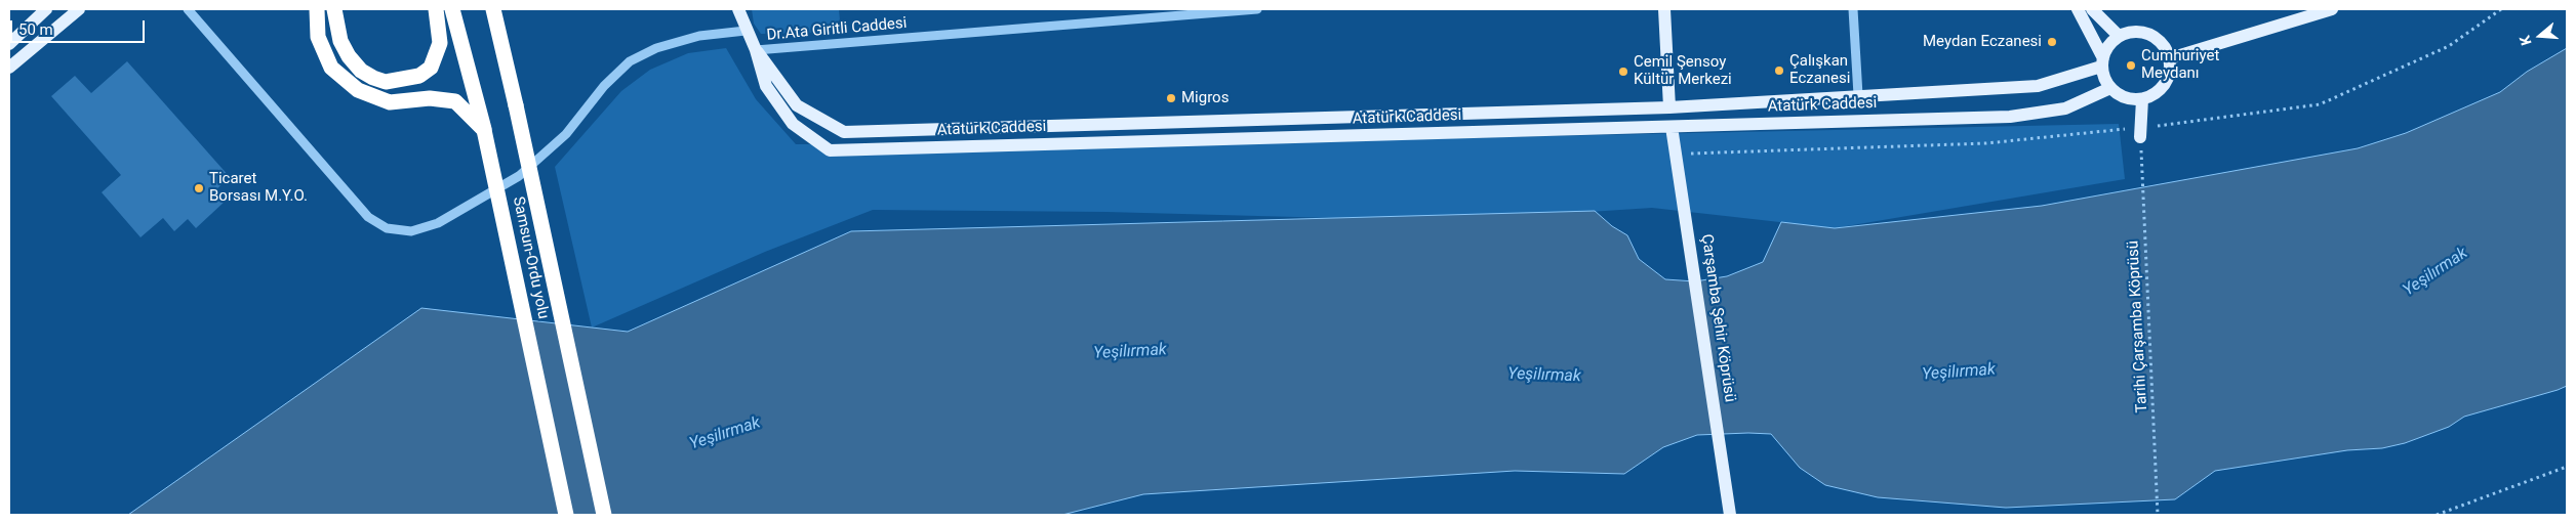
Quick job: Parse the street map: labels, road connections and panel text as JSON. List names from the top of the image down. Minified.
{"streets":{"highway":["Samsun-Ordu yolu"],"main road":["Atatürk Caddesi","Çarşamba Şehir Köprüsü"],"street":["Dr.Ata Giritli Caddesi"],"path":["Tarihi Çarşamba Köprüsü"]},"crossings":[["Dr.Ata Giritli Caddesi","Atatürk Caddesi"],["Atatürk Caddesi","Çarşamba Şehir Köprüsü"]],"water":["Yeşilırmak"],"places":["Meydan Eczanesi","Cumhuriyet Meydanı","Çalışkan Eczanesi","Cemil Şensoy Kültür Merkezi","Migros","Ticaret Borsası M.Y.O."],"scale_bar":"50 m","north":"left"}
